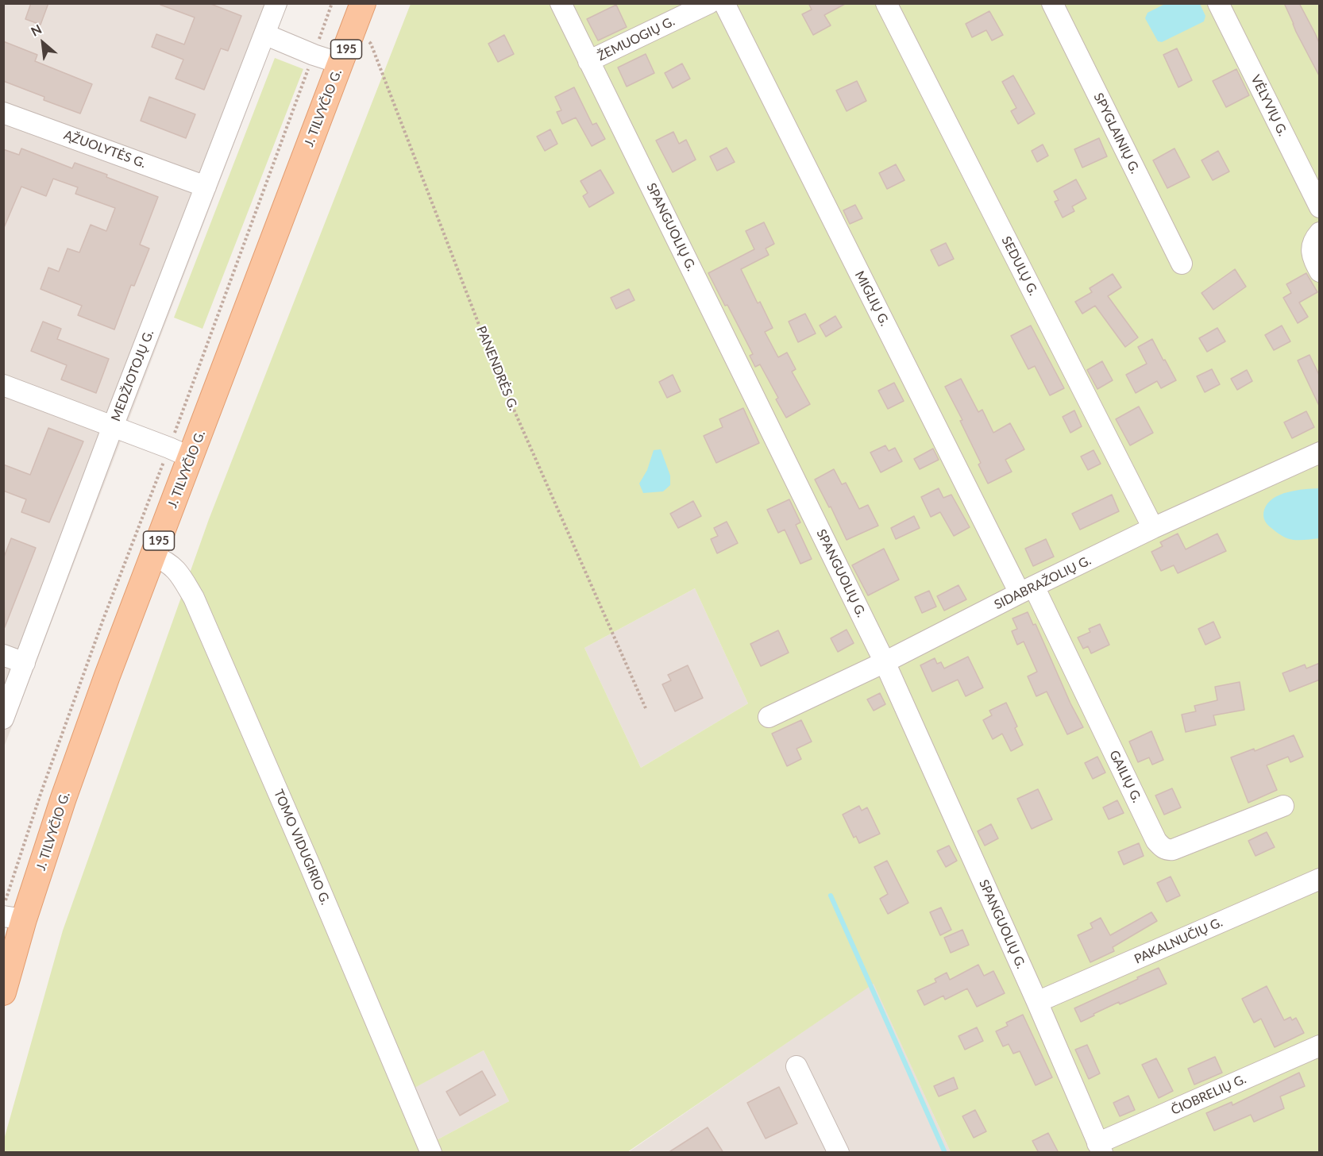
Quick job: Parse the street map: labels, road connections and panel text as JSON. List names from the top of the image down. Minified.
{"streets":{"main road":["195","J. TILVYČIO G."],"street":["ŽEMUOGIŲ G.","VĖLYVIŲ G.","SPYGLAINIŲ G.","ĄŽUOLYTĖS G.","SPANGUOLIŲ G.","SEDULŲ G.","MIGLIŲ G.","MEDŽIOTOJŲ G.","SIDABRAŽOLIŲ G.","GAILIŲ G.","TOMO VIDUGIRIO G.","PAKALNUČIŲ G.","ČIOBRELIŲ G."],"path":["PANENDRĖS G."]},"crossings":[["ŽEMUOGIŲ G.","SPANGUOLIŲ G."],["J. TILVYČIO G.","PANENDRĖS G."],["J. TILVYČIO G.","TOMO VIDUGIRIO G."],["ĄŽUOLYTĖS G.","MEDŽIOTOJŲ G."],["SPANGUOLIŲ G.","SIDABRAŽOLIŲ G."],["SPANGUOLIŲ G.","PAKALNUČIŲ G."],["SPANGUOLIŲ G.","ČIOBRELIŲ G."],["SEDULŲ G.","SIDABRAŽOLIŲ G."],["MIGLIŲ G.","SIDABRAŽOLIŲ G."],["MIGLIŲ G.","GAILIŲ G."],["SIDABRAŽOLIŲ G.","GAILIŲ G."]],"north":"top left"}
